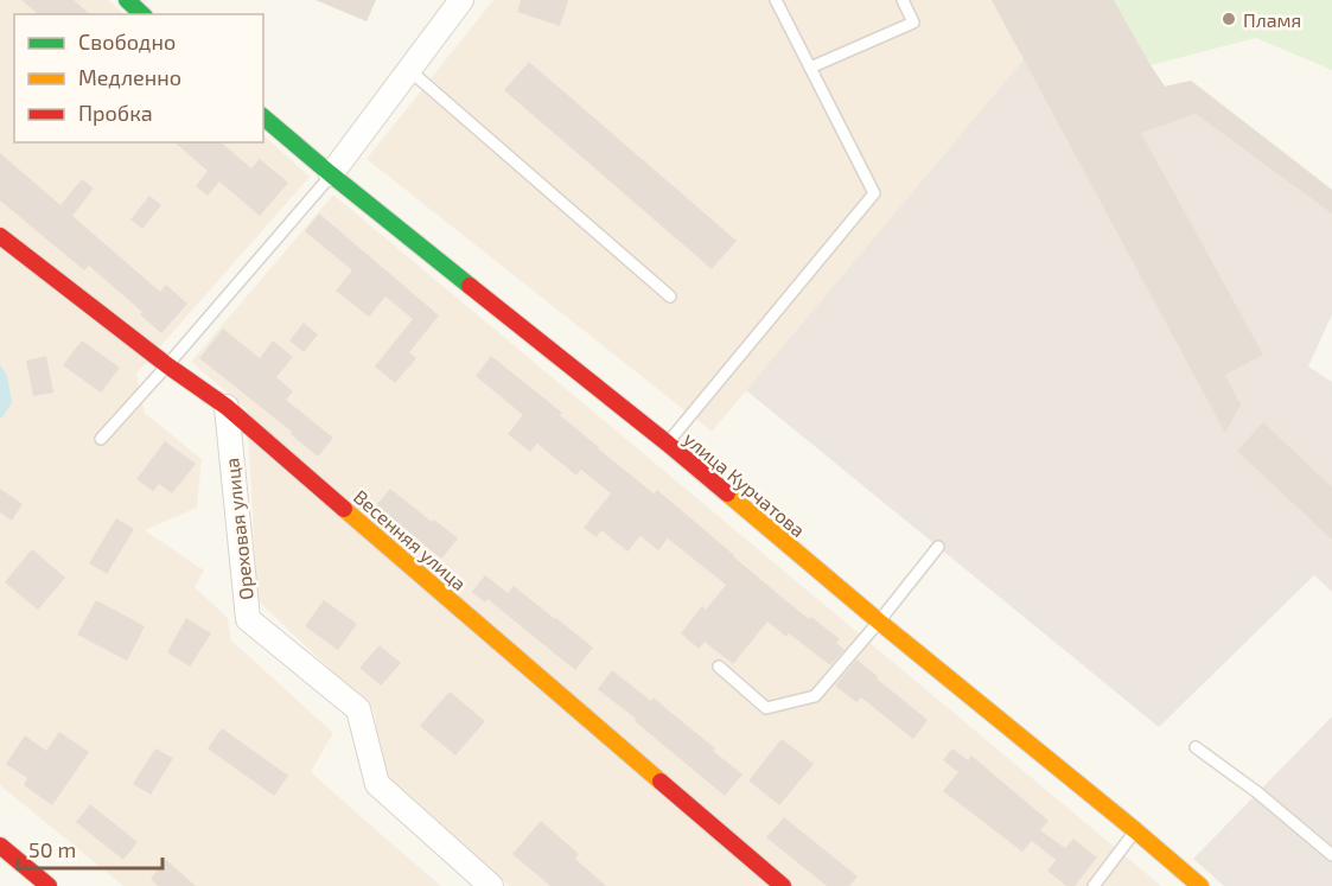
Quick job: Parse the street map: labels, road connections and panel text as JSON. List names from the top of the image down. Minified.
{"streets":{"street":["улица Курчатова","Ореховая улица","Весенняя улица"]},"crossings":[["Ореховая улица","Весенняя улица"]],"places":["Пламя"],"legend":["Свободно","Медленно","Пробка"],"scale_bar":"50 m"}
